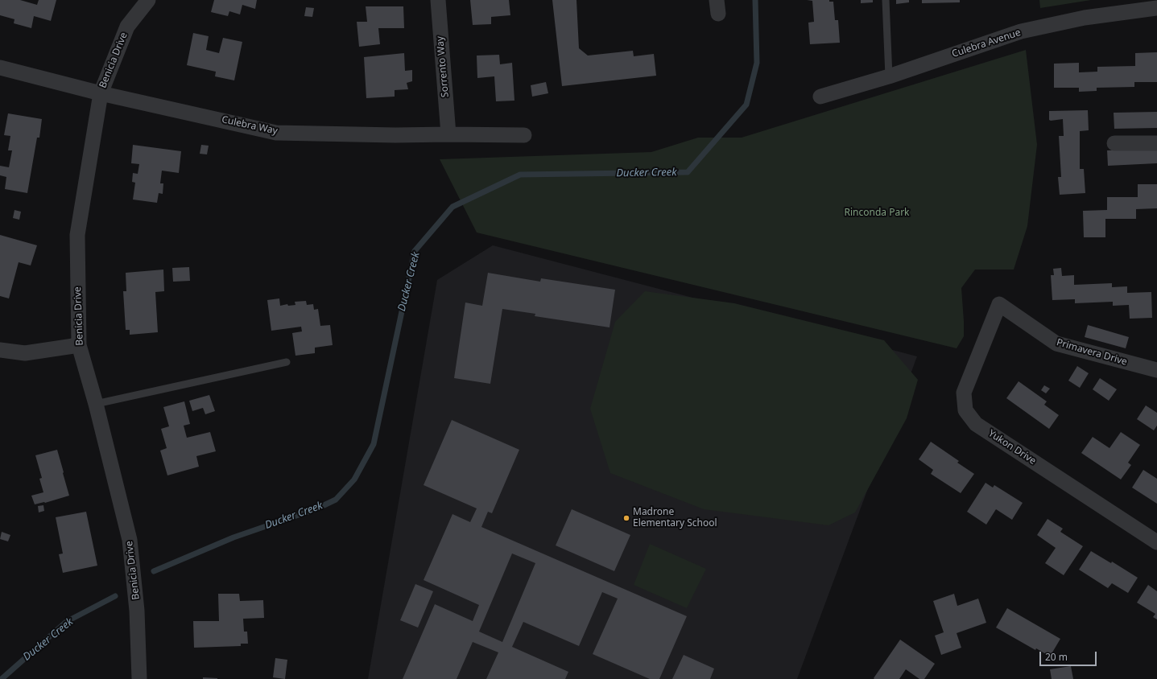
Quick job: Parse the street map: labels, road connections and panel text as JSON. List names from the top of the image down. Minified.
{"streets":{"street":["Culebra Avenue","Benicia Drive","Sorrento Way","Culebra Way","Primavera Drive","Yukon Drive"]},"crossings":[["Benicia Drive","Culebra Way"],["Sorrento Way","Culebra Way"],["Primavera Drive","Yukon Drive"]],"water":["Ducker Creek"],"parks":["Rinconda Park"],"places":["Madrone Elementary School"],"scale_bar":"20 m"}
